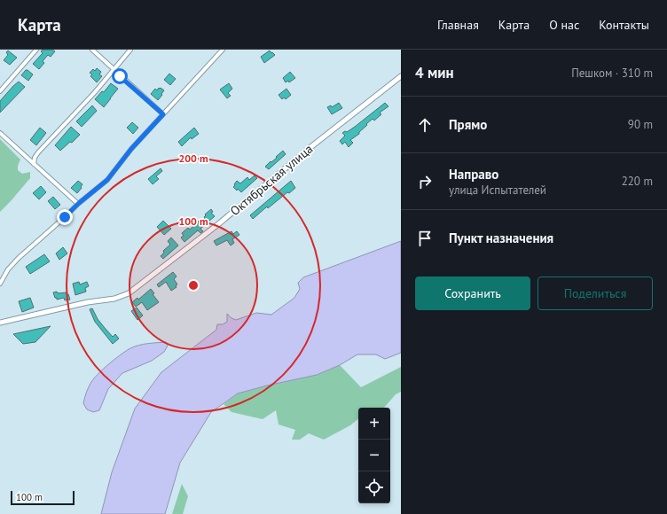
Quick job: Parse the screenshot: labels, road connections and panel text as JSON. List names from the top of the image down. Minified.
{"streets":{"street":["Октябрьская улица"]},"scale_bar":"100 m","page":{"header":"Карта","nav":["Главная","Карта","О нас","Контакты"],"heading":["4 мин","Пешком · 310 m"],"list":[["Прямо","90 m"],["Направо","улица Испытателей","220 m"],"Пункт назначения"],"buttons":["Сохранить","Поделиться"],"map_buttons":["+","−"],"scale":"100 m"},"rings":["200 m","100 m"]}
